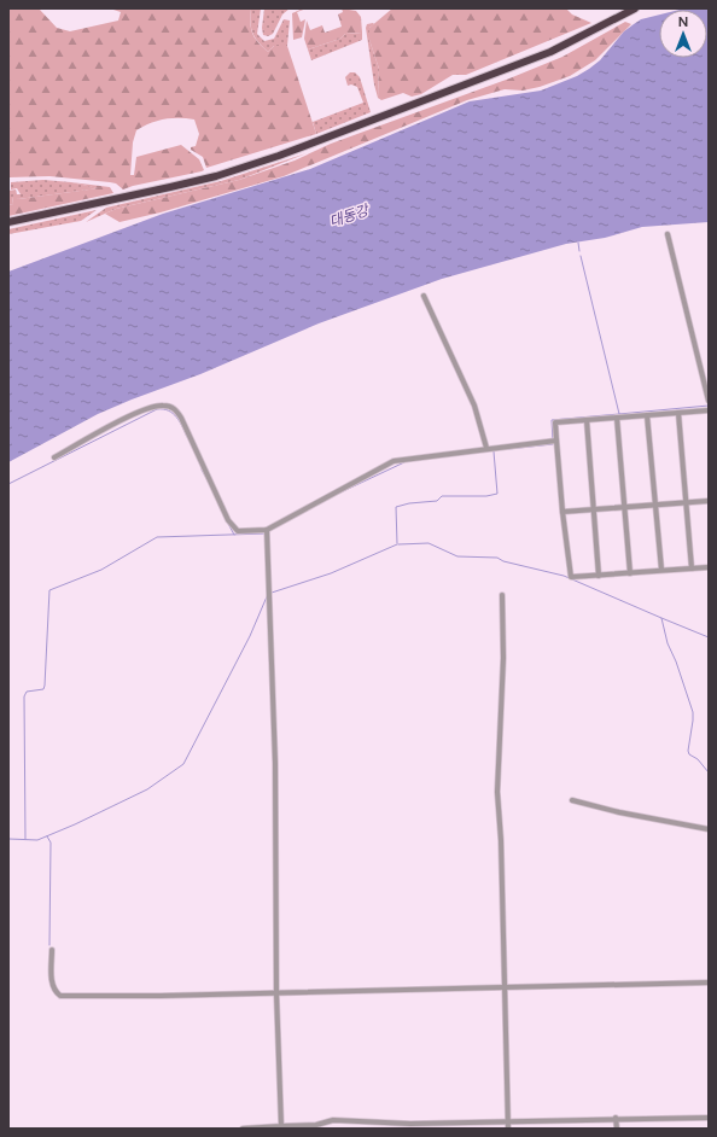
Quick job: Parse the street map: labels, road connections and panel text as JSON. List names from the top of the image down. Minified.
{"water":["대동강"],"north":"top"}
